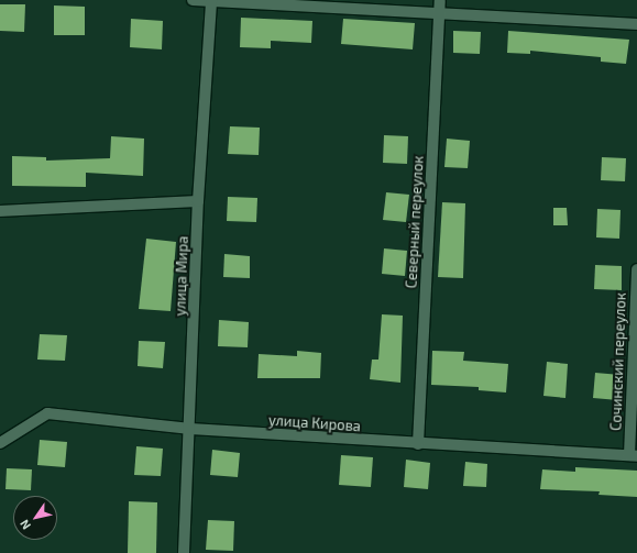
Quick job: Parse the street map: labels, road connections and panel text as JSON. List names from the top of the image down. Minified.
{"streets":{"street":["Северный переулок","улица Мира","Сочинский переулок","улица Кирова"]},"crossings":[["Северный переулок","улица Кирова"],["улица Мира","улица Кирова"],["Сочинский переулок","улица Кирова"]],"north":"bottom left"}
